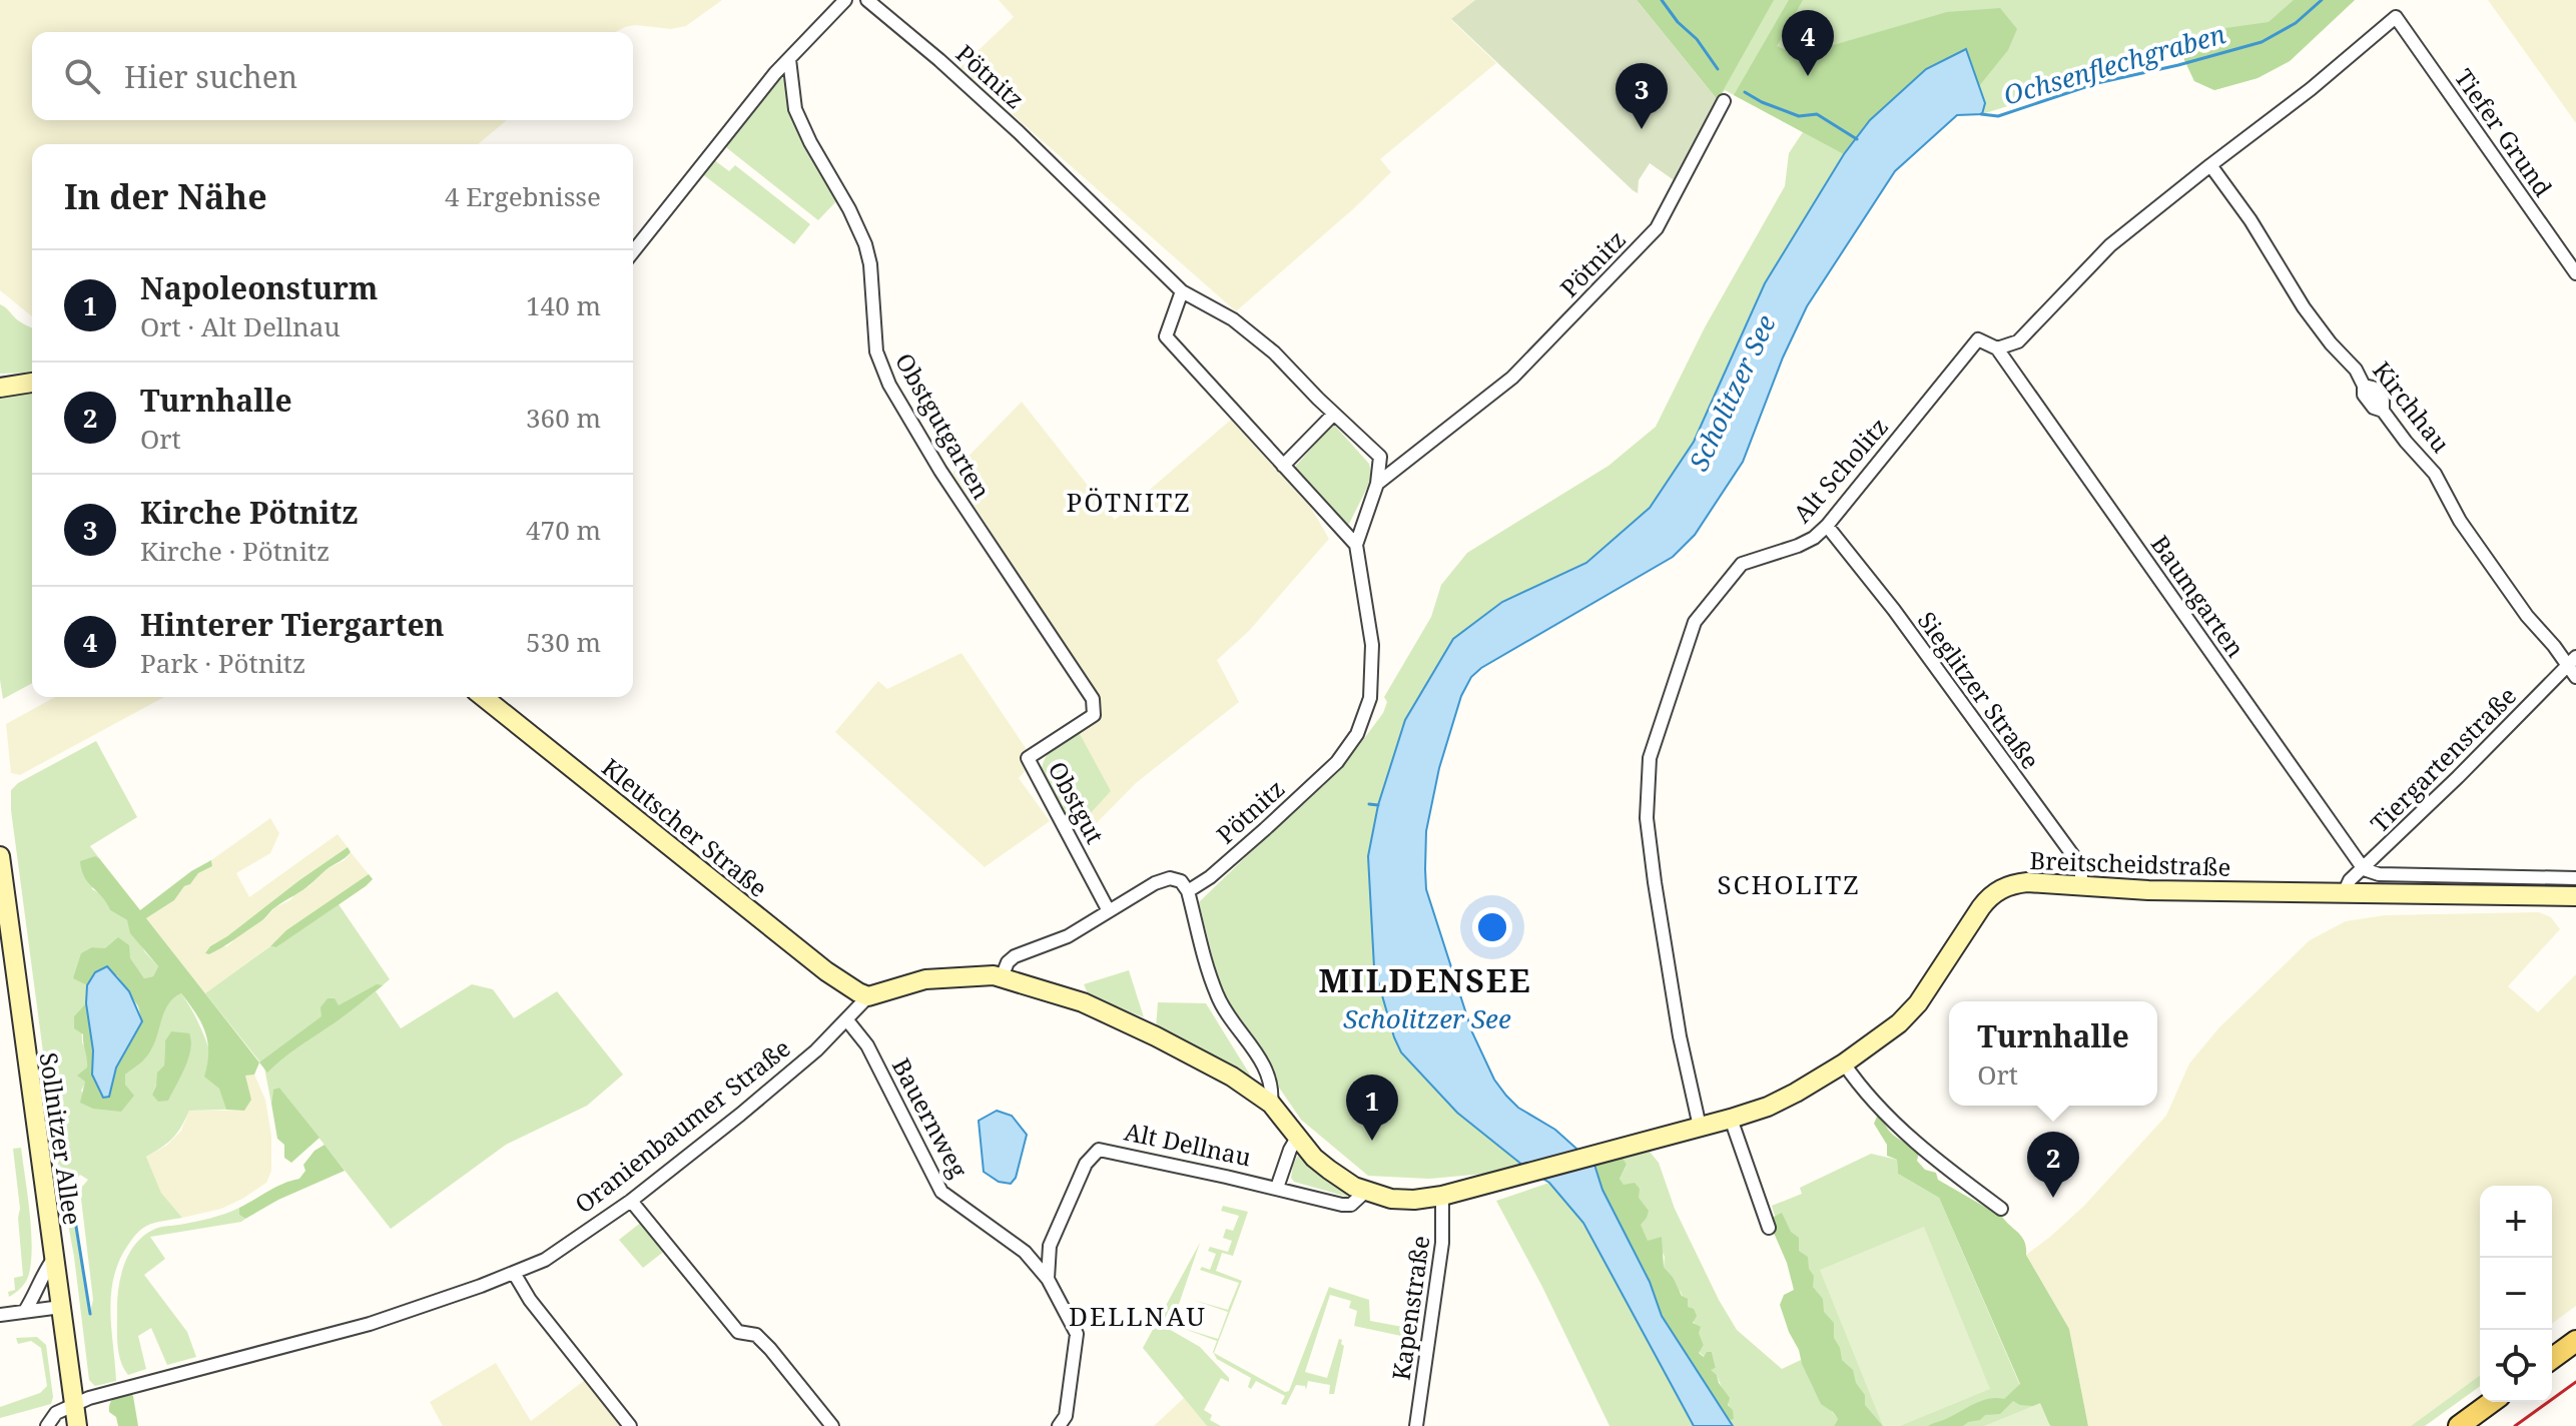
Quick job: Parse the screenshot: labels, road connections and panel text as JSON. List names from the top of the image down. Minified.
{"streets":{"street":["Pötnitz","Tiefer Grund","Kirchhau","Obstgutgarten","Alt Scholitz","Baumgarten","Sieglitzer Straße","Tiergartenstraße","Obstgut","Kleutscher Straße","Breitscheidstraße","Bauernweg","Oranienbaumer Straße","Sollnitzer Allee","Alt Dellnau","Kapenstraße"]},"crossings":[["Tiefer Grund","Alt Scholitz"],["Kirchhau","Alt Scholitz"],["Kirchhau","Tiergartenstraße"],["Obstgutgarten","Obstgut"],["Alt Scholitz","Baumgarten"],["Alt Scholitz","Sieglitzer Straße"],["Alt Scholitz","Breitscheidstraße"],["Baumgarten","Tiergartenstraße"],["Sieglitzer Straße","Breitscheidstraße"],["Tiergartenstraße","Breitscheidstraße"],["Kleutscher Straße","Oranienbaumer Straße"],["Breitscheidstraße","Alt Dellnau"],["Bauernweg","Oranienbaumer Straße"],["Bauernweg","Alt Dellnau"],["Oranienbaumer Straße","Sollnitzer Allee"],["Alt Dellnau","Kapenstraße"]],"districts":["PÖTNITZ","SCHOLITZ","MILDENSEE","DELLNAU"],"water":["Ochsenflechgraben","Scholitzer See"],"page":{"pins":["4","3","1","2"],"search":"Hier suchen","heading":["In der Nähe","4 Ergebnisse"],"list":[{"mark":"1","name":"Napoleonsturm","note":"Ort · Alt Dellnau","value":"140 m"},{"mark":"2","name":"Turnhalle","note":"Ort","value":"360 m"},{"mark":"3","name":"Kirche Pötnitz","note":"Kirche · Pötnitz","value":"470 m"},{"mark":"4","name":"Hinterer Tiergarten","note":"Park · Pötnitz","value":"530 m"}],"popup":["Turnhalle","Ort"],"map_buttons":["+","−"]}}
